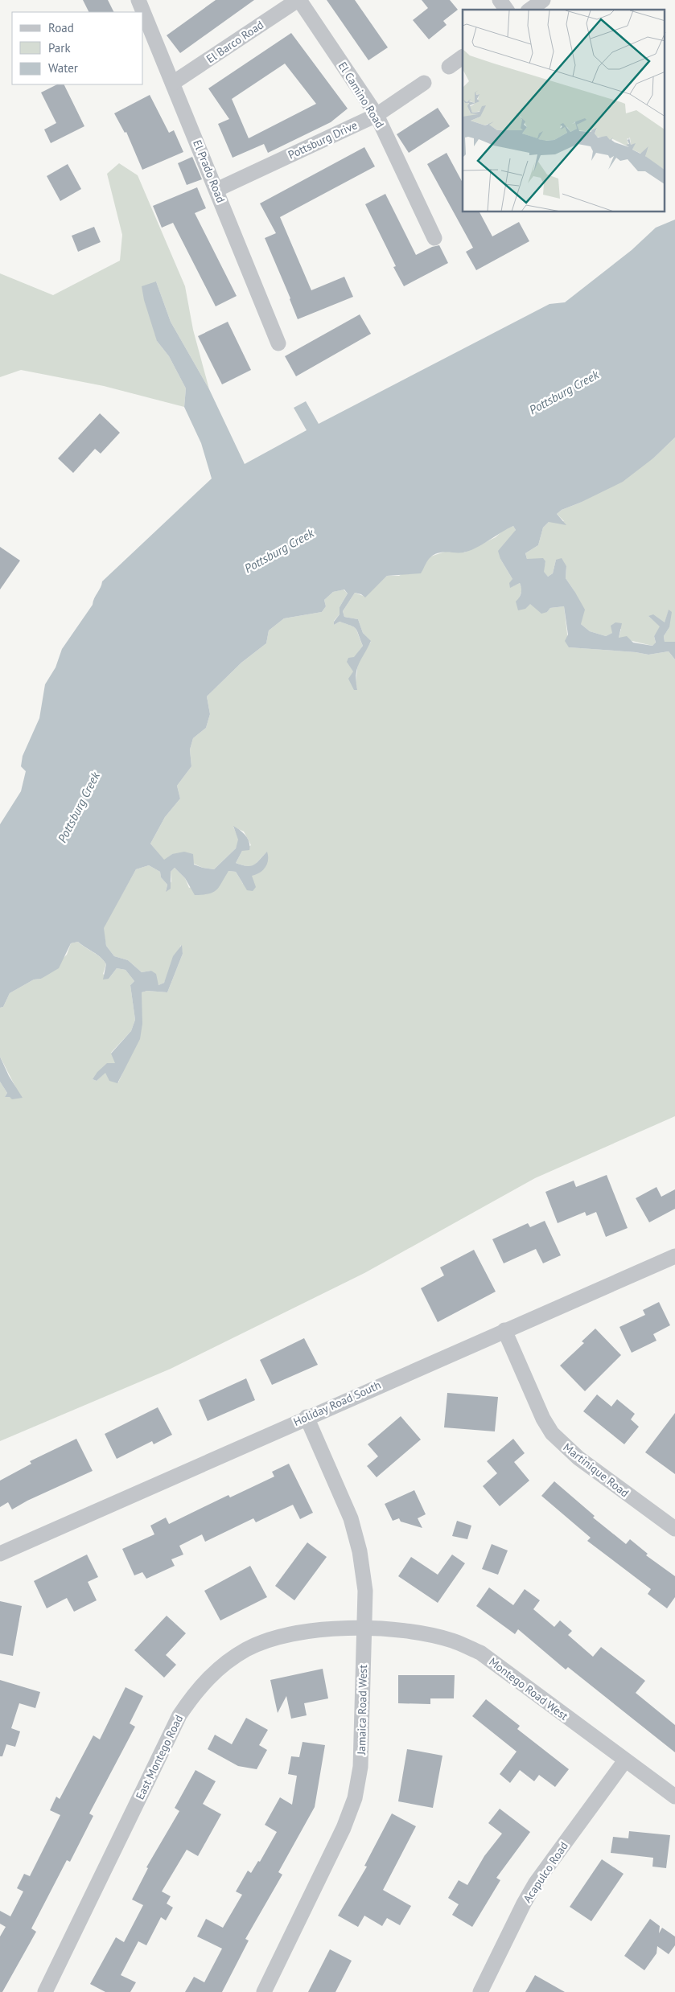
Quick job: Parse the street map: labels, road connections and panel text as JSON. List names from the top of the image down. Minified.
{"streets":{"street":["El Barco Road","El Camino Road","Pottsburg Drive","El Prado Road","Holiday Road South","Martinique Road","Montego Road West","Jamaica Road West","East Montego Road","Acapulco Road"]},"crossings":[["El Barco Road","El Camino Road"],["El Barco Road","El Prado Road"],["El Camino Road","Pottsburg Drive"],["Pottsburg Drive","El Prado Road"],["Holiday Road South","Martinique Road"],["Holiday Road South","Jamaica Road West"],["Montego Road West","Jamaica Road West"],["Montego Road West","East Montego Road"],["Montego Road West","Acapulco Road"],["Jamaica Road West","East Montego Road"]],"water":["Pottsburg Creek"],"legend":["Road","Park","Water"]}
